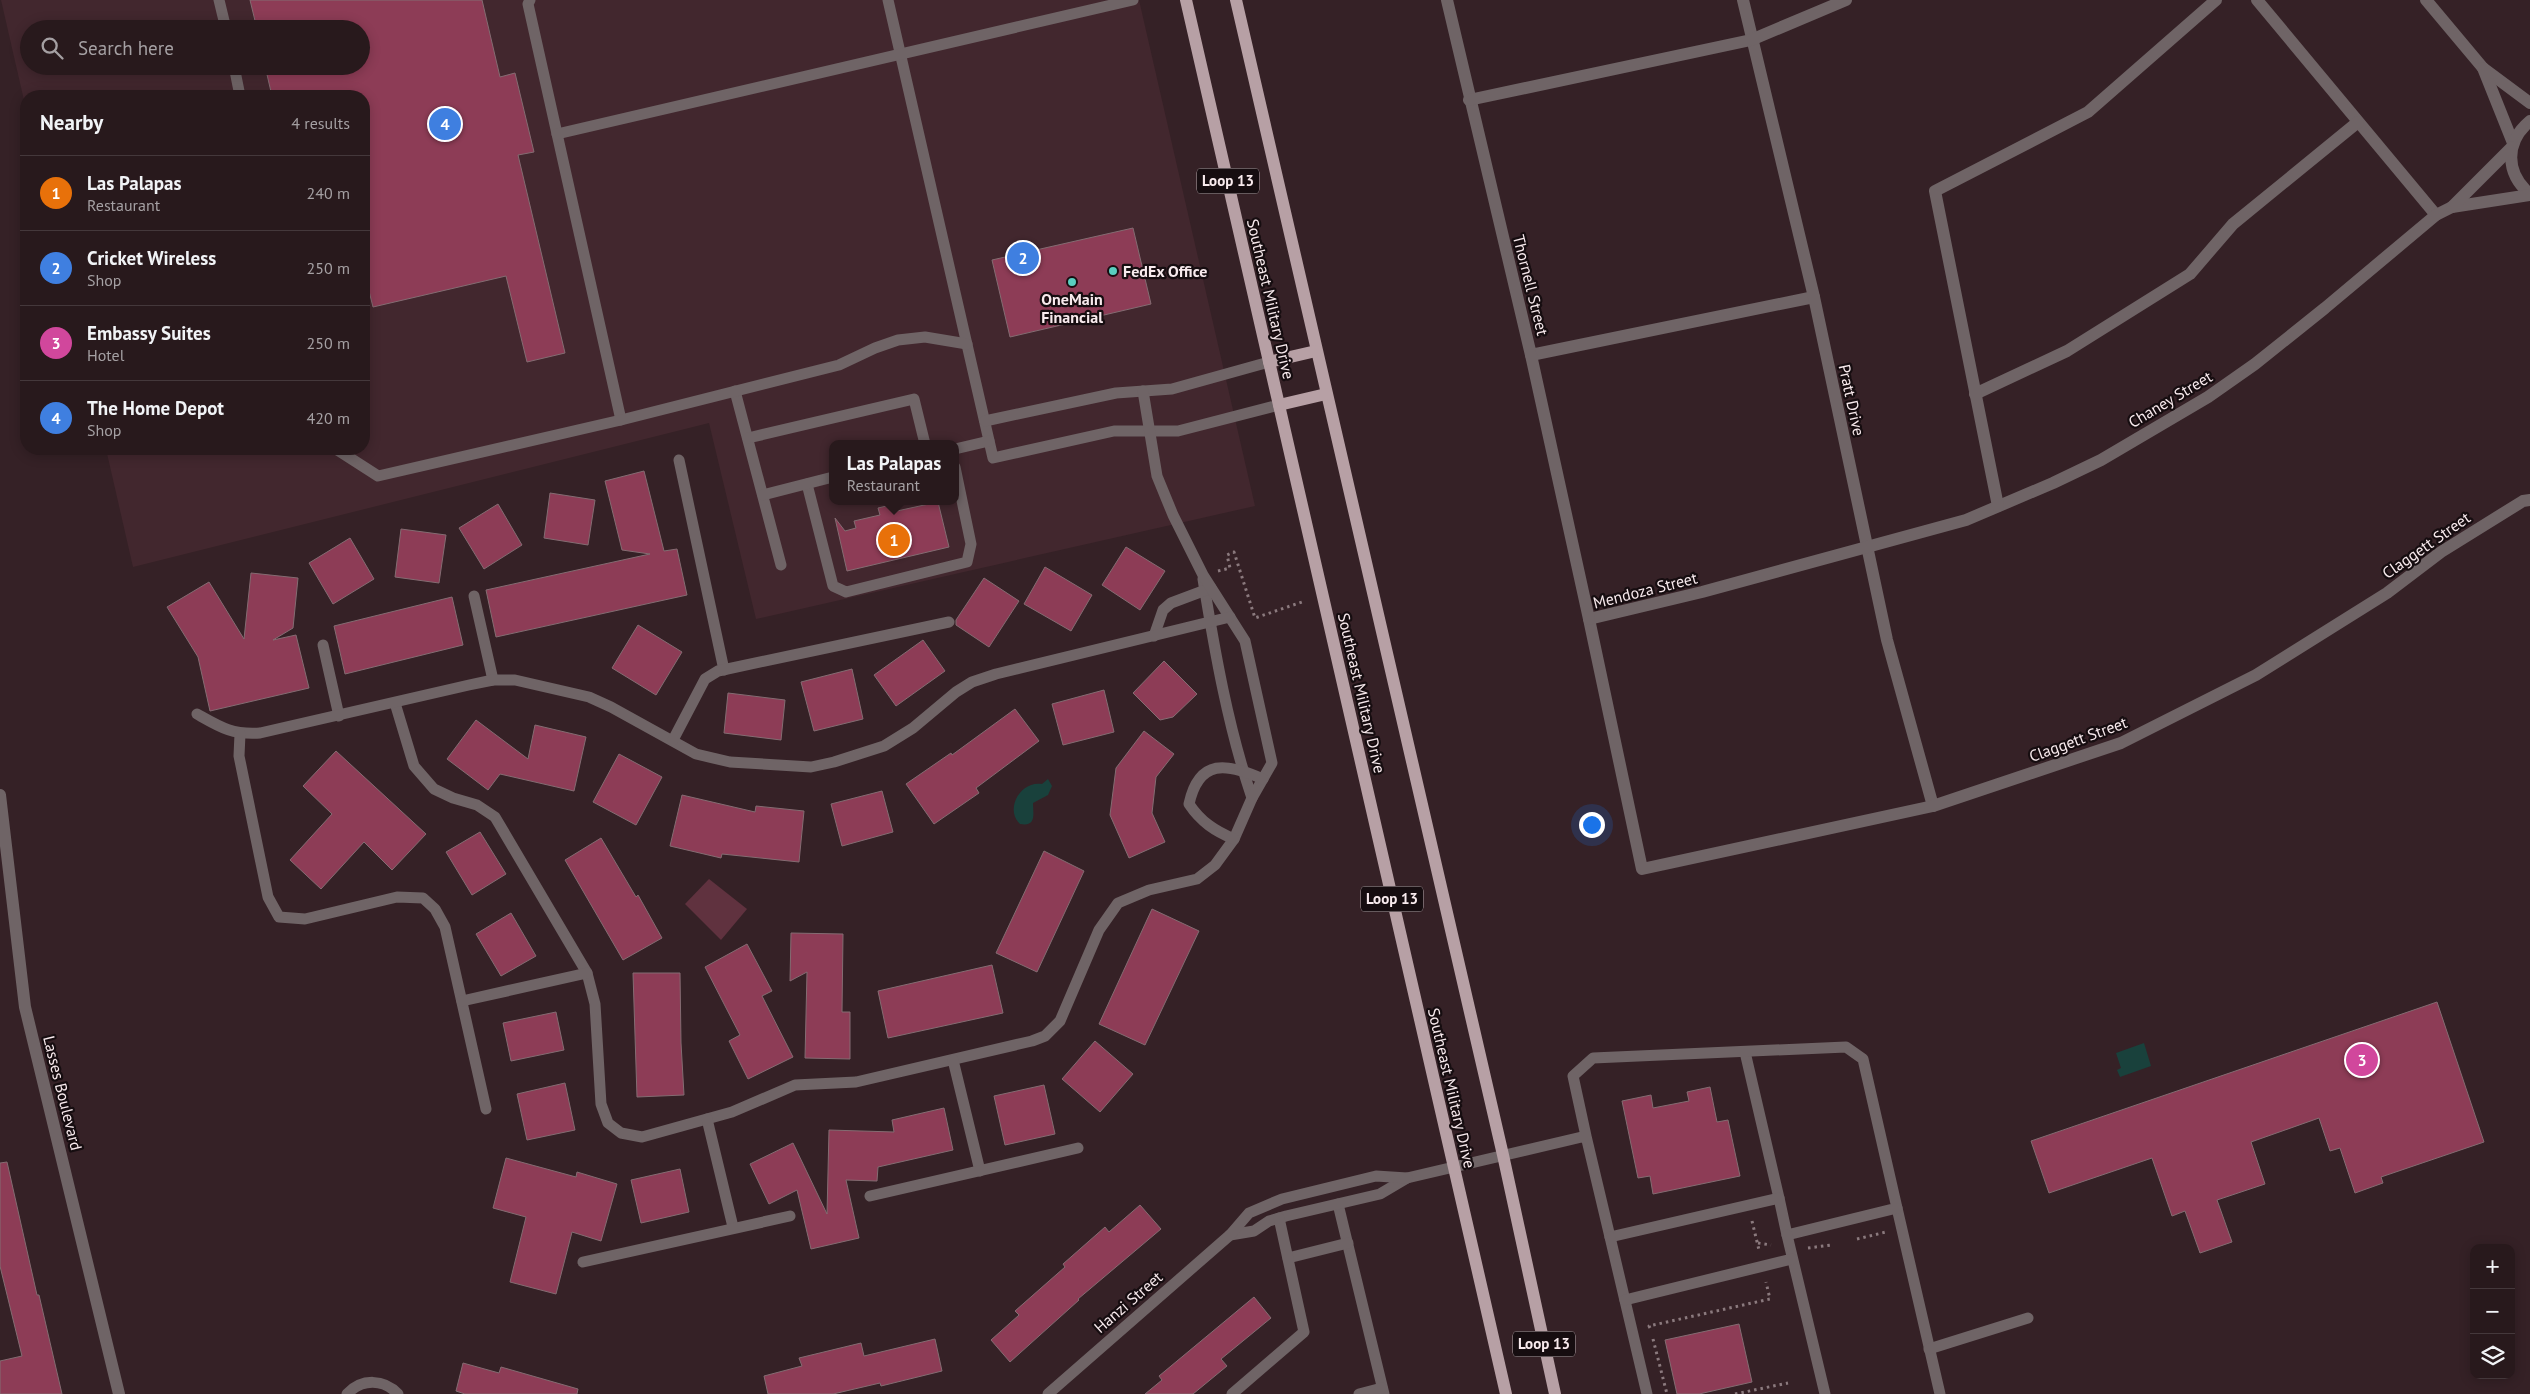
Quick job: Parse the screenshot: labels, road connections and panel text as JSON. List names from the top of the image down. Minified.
{"streets":{"main road":["Loop 13","Southeast Military Drive"],"street":["Thornell Street","Chaney Street","Pratt Drive","Claggett Street","Mendoza Street","Lasses Boulevard"],"lane":["Hanzi Street"]},"crossings":[["Thornell Street","Pratt Drive"],["Southeast Military Drive","Hanzi Street"],["Chaney Street","Pratt Drive"],["Chaney Street","Mendoza Street"],["Pratt Drive","Claggett Street"],["Pratt Drive","Mendoza Street"],["Claggett Street","Mendoza Street"]],"places":["FedEx Office","OneMain Financial"],"page":{"search":"Search here","heading":["Nearby","4 results"],"pins":["4","2","1","3"],"list":[{"mark":"1","name":"Las Palapas","note":"Restaurant","value":"240 m"},{"mark":"2","name":"Cricket Wireless","note":"Shop","value":"250 m"},{"mark":"3","name":"Embassy Suites","note":"Hotel","value":"250 m"},{"mark":"4","name":"The Home Depot","note":"Shop","value":"420 m"}],"popup":["Las Palapas","Restaurant"],"map_buttons":["+","−"]}}
